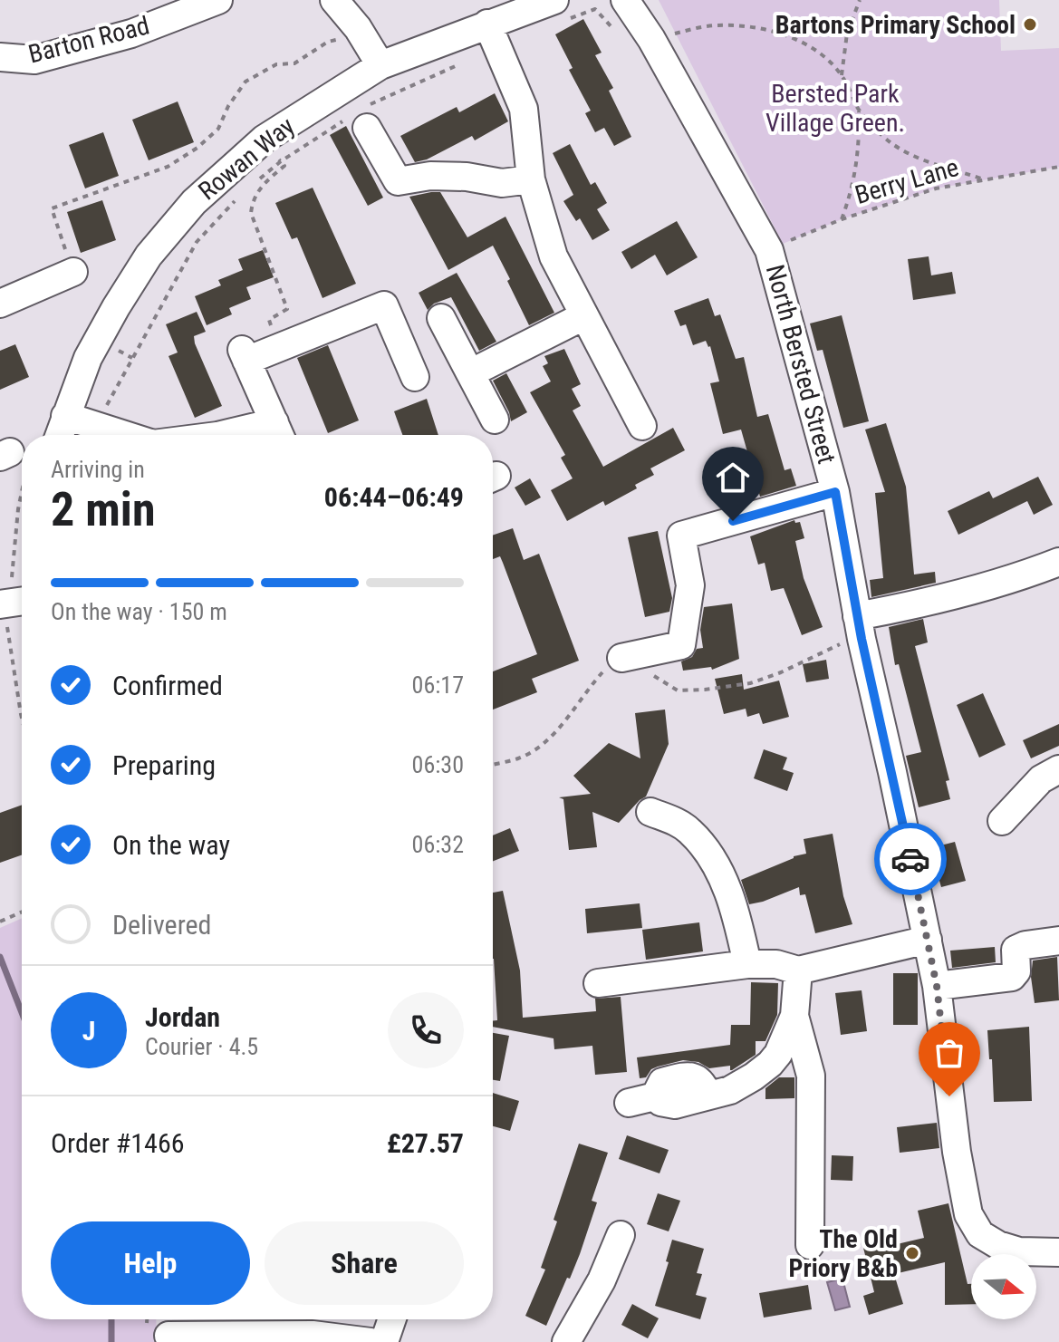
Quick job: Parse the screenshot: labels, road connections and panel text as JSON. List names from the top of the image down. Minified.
{"streets":{"street":["Barton Road","Rowan Way","North Bersted Street"],"path":["Berry Lane"]},"crossings":[["Berry Lane","North Bersted Street"]],"parks":["Bersted Park Village Green."],"places":["Bartons Primary School","The Old Priory B&b"],"north":"right","page":{"heading":["2 min","Arriving in","06:44–06:49"],"panel":["Jordan","Courier · 4.5","Order #1466","£27.57"],"bar":"On the way · 150 m","list":[["Confirmed","06:17"],["Preparing","06:30"],["On the way","06:32"],"Delivered"],"round":"J","buttons":["Help","Share"]}}
